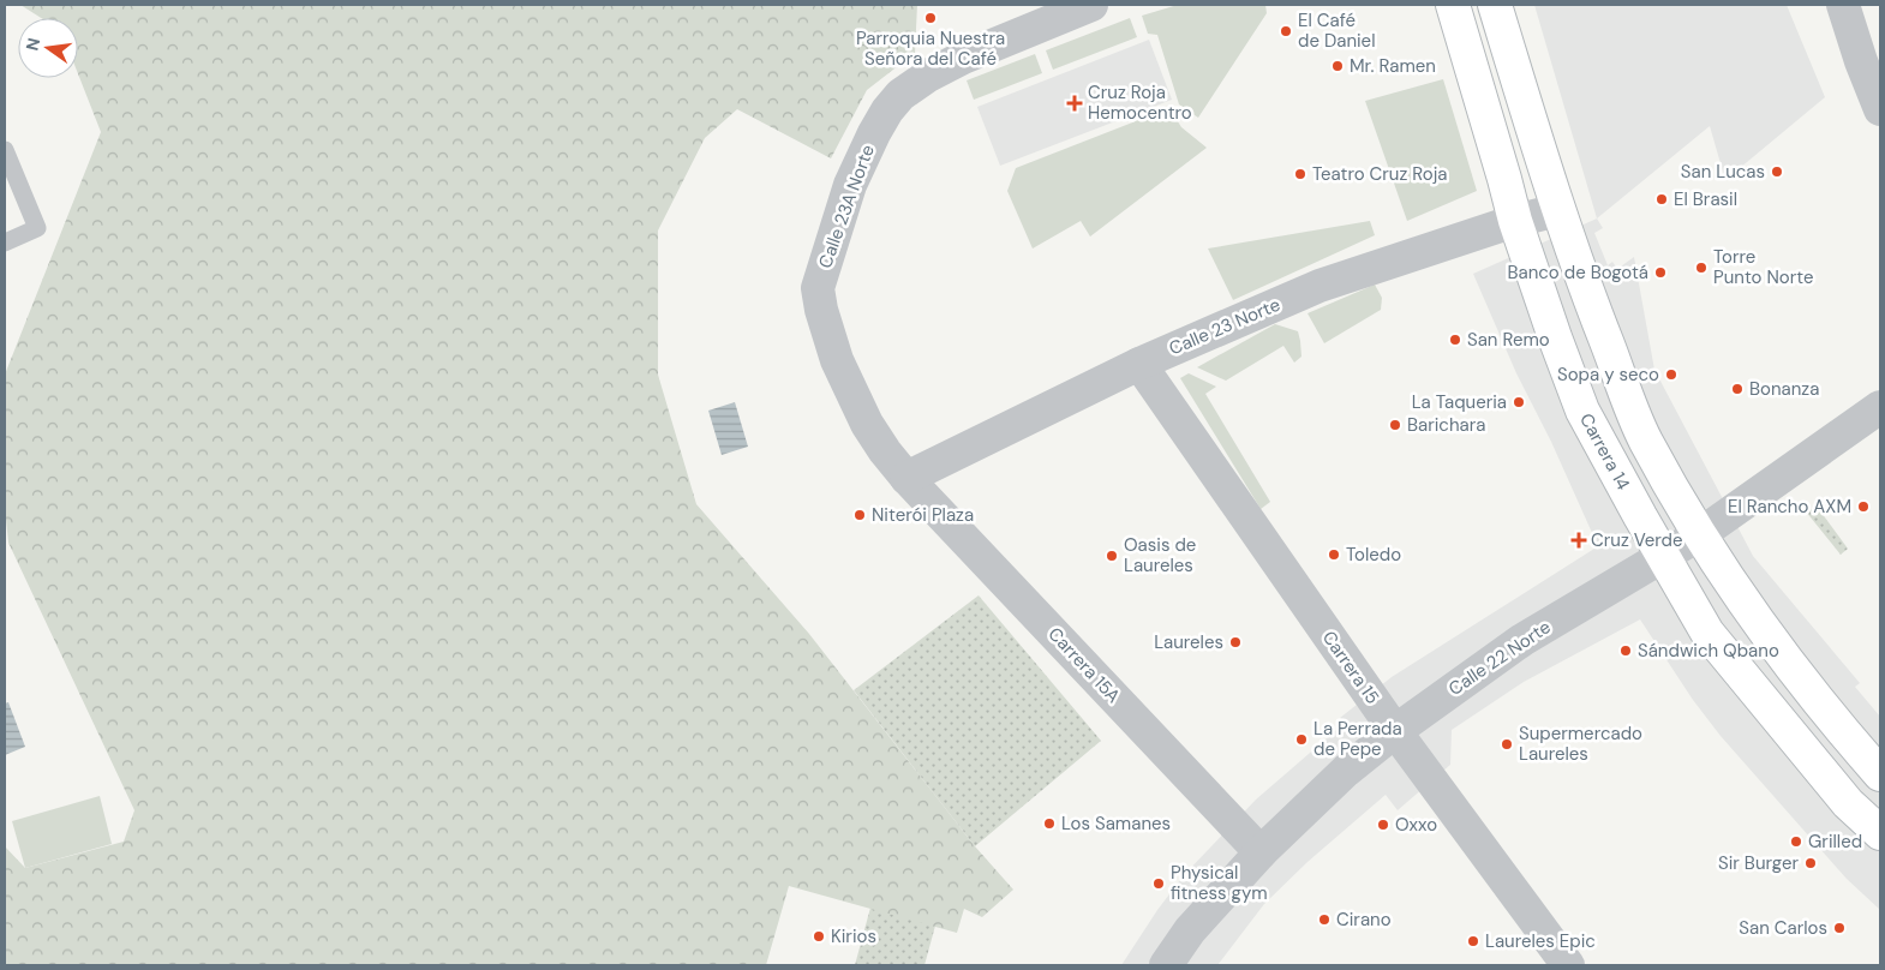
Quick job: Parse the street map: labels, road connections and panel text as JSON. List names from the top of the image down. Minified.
{"streets":{"main road":["Carrera 14"],"street":["Calle 23A Norte","Calle 23 Norte","Calle 22 Norte","Carrera 15A","Carrera 15"]},"crossings":[["Calle 23A Norte","Carrera 15A"],["Calle 23 Norte","Carrera 14"],["Calle 23 Norte","Carrera 15A"],["Calle 23 Norte","Carrera 15"],["Carrera 14","Calle 22 Norte"],["Calle 22 Norte","Carrera 15A"],["Calle 22 Norte","Carrera 15"]],"places":{"other":["Parroquia Nuestra Señora del Café","El Café de Daniel","Mr. Ramen","San Lucas","Teatro Cruz Roja","El Brasil","Torre Punto Norte","Banco de Bogotá","San Remo","Sopa y seco","Bonanza","La Taqueria","Barichara","El Rancho AXM","Niterói Plaza","Toledo","Oasis de Laureles","Laureles","Sándwich Qbano","La Perrada de Pepe","Supermercado Laureles","Los Samanes","Oxxo","Grilled","Sir Burger","Physical fitness gym","Cirano","San Carlos","Kirios","Laureles Epic"],"health":["Cruz Roja Hemocentro","Cruz Verde"]},"north":"left"}
